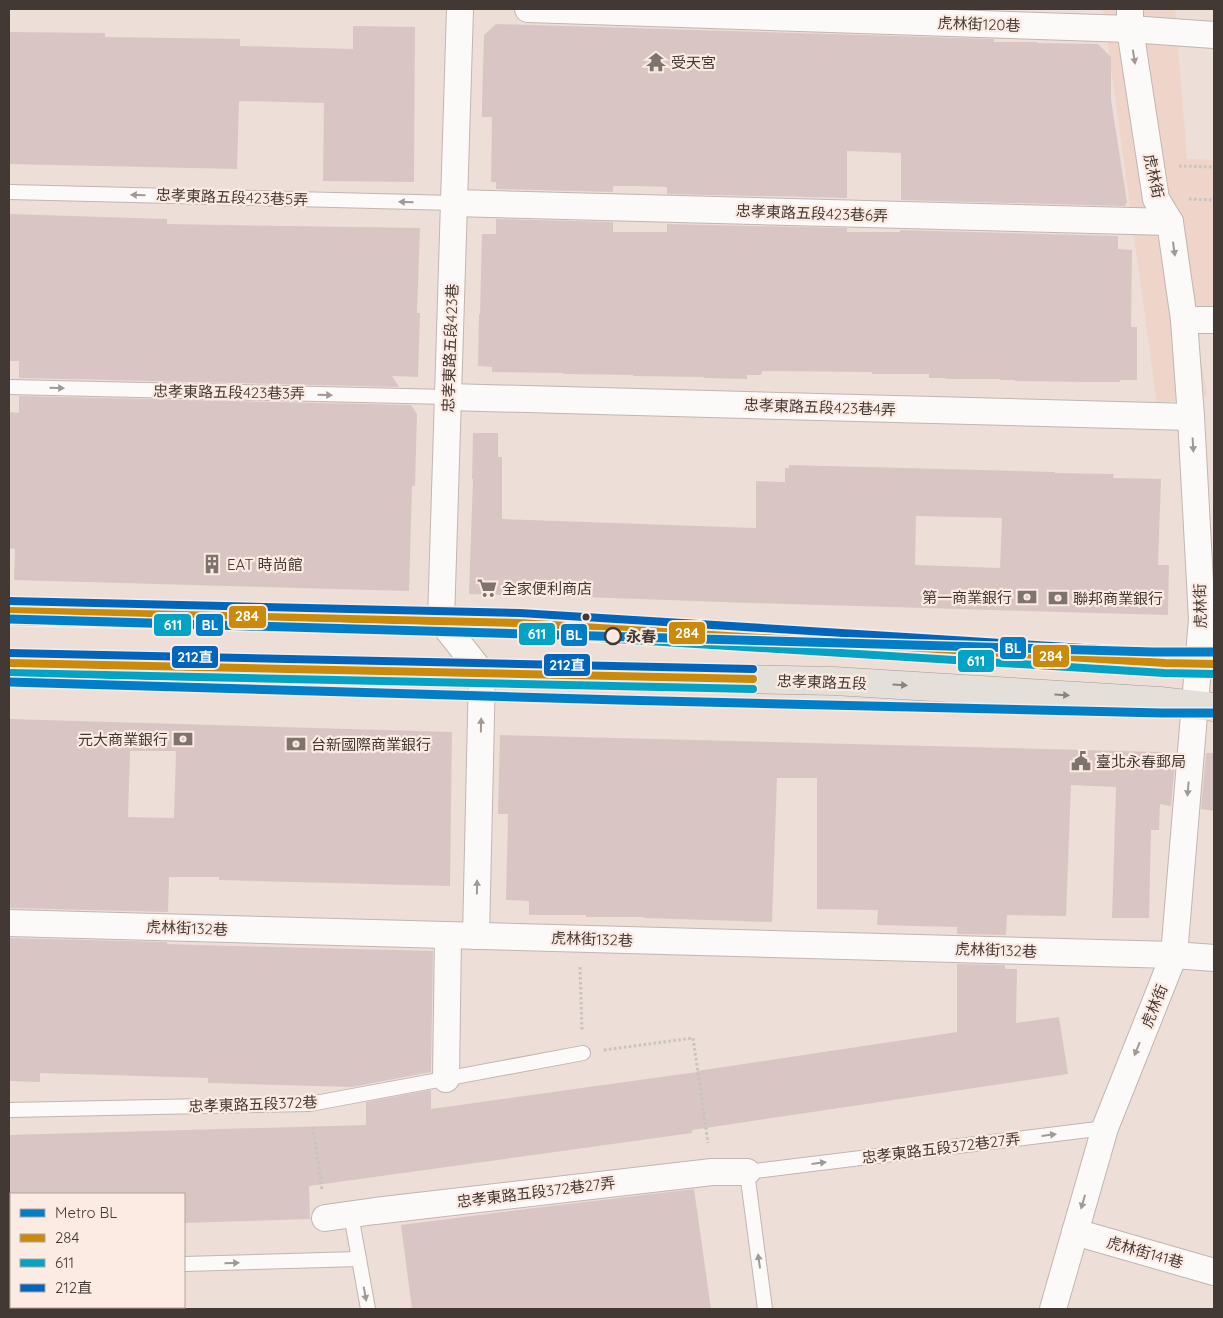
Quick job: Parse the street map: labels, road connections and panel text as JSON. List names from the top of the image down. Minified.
{"streets":{"main road":["忠孝東路五段"],"street":["虎林街120巷","虎林街","忠孝東路五段423巷6弄","忠孝東路五段423巷","忠孝東路五段423巷4弄","虎林街132巷","忠孝東路五段372巷27弄","虎林街141巷"],"lane":["忠孝東路五段423巷5弄","忠孝東路五段423巷3弄","忠孝東路五段372巷"]},"crossings":[["虎林街120巷","虎林街"],["虎林街","忠孝東路五段423巷6弄"],["虎林街","忠孝東路五段423巷4弄"],["虎林街","忠孝東路五段"],["虎林街","虎林街132巷"],["虎林街","忠孝東路五段372巷27弄"],["虎林街","虎林街141巷"],["忠孝東路五段423巷5弄","忠孝東路五段423巷6弄"],["忠孝東路五段423巷5弄","忠孝東路五段423巷"],["忠孝東路五段423巷6弄","忠孝東路五段423巷"],["忠孝東路五段423巷","忠孝東路五段423巷3弄"],["忠孝東路五段423巷","忠孝東路五段423巷4弄"],["忠孝東路五段423巷3弄","忠孝東路五段423巷4弄"]],"one_way":["虎林街","忠孝東路五段423巷5弄","忠孝東路五段423巷3弄","忠孝東路五段372巷27弄"],"places":{"temple":["受天宮"],"building":["EAT 時尚館"],"supermarket":["全家便利商店"],"bank":["第一商業銀行","聯邦商業銀行","元大商業銀行","台新國際商業銀行"],"other":["永春"],"public building":["臺北永春郵局"]},"lines":["transit line 212直","transit line 284","metro line BL","transit line 611"],"legend":["Metro BL","284","611","212直"]}
